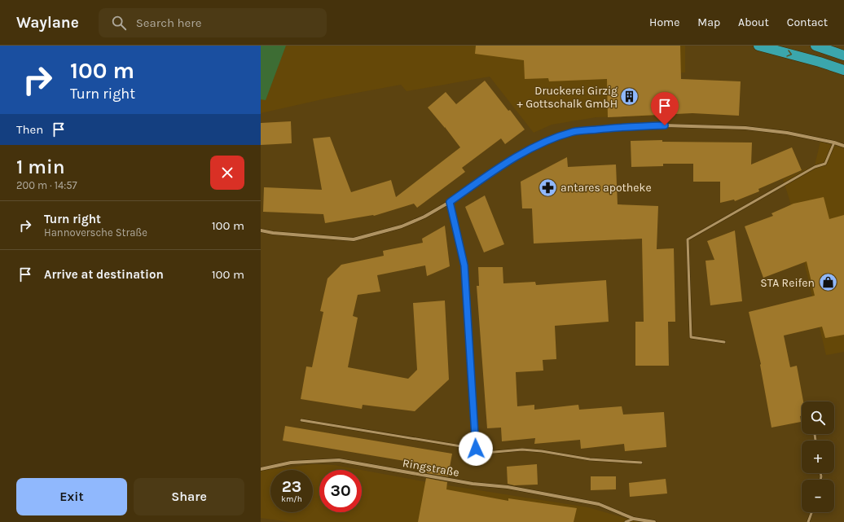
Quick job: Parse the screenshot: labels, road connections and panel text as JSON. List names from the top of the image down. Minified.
{"streets":{"street":["Ringstraße"]},"places":{"building":["Druckerei Girzig + Gottschalk GmbH"],"pharmacy":["antares apotheke"],"shop":["STA Reifen"]},"page":{"header":"Waylane","search":"Search here","nav":["Home","Map","About","Contact"],"turn":["100 m","Turn right"],"then":"Then","heading":["1 min","200 m · 14:57"],"list":[{"name":"Turn right","note":"Hannoversche Straße","value":"100 m"},{"name":"Arrive at destination","value":"100 m"}],"map_buttons":["+","−"],"speed":"23 km/h","limit":"30","buttons":["Exit","Share"]}}
